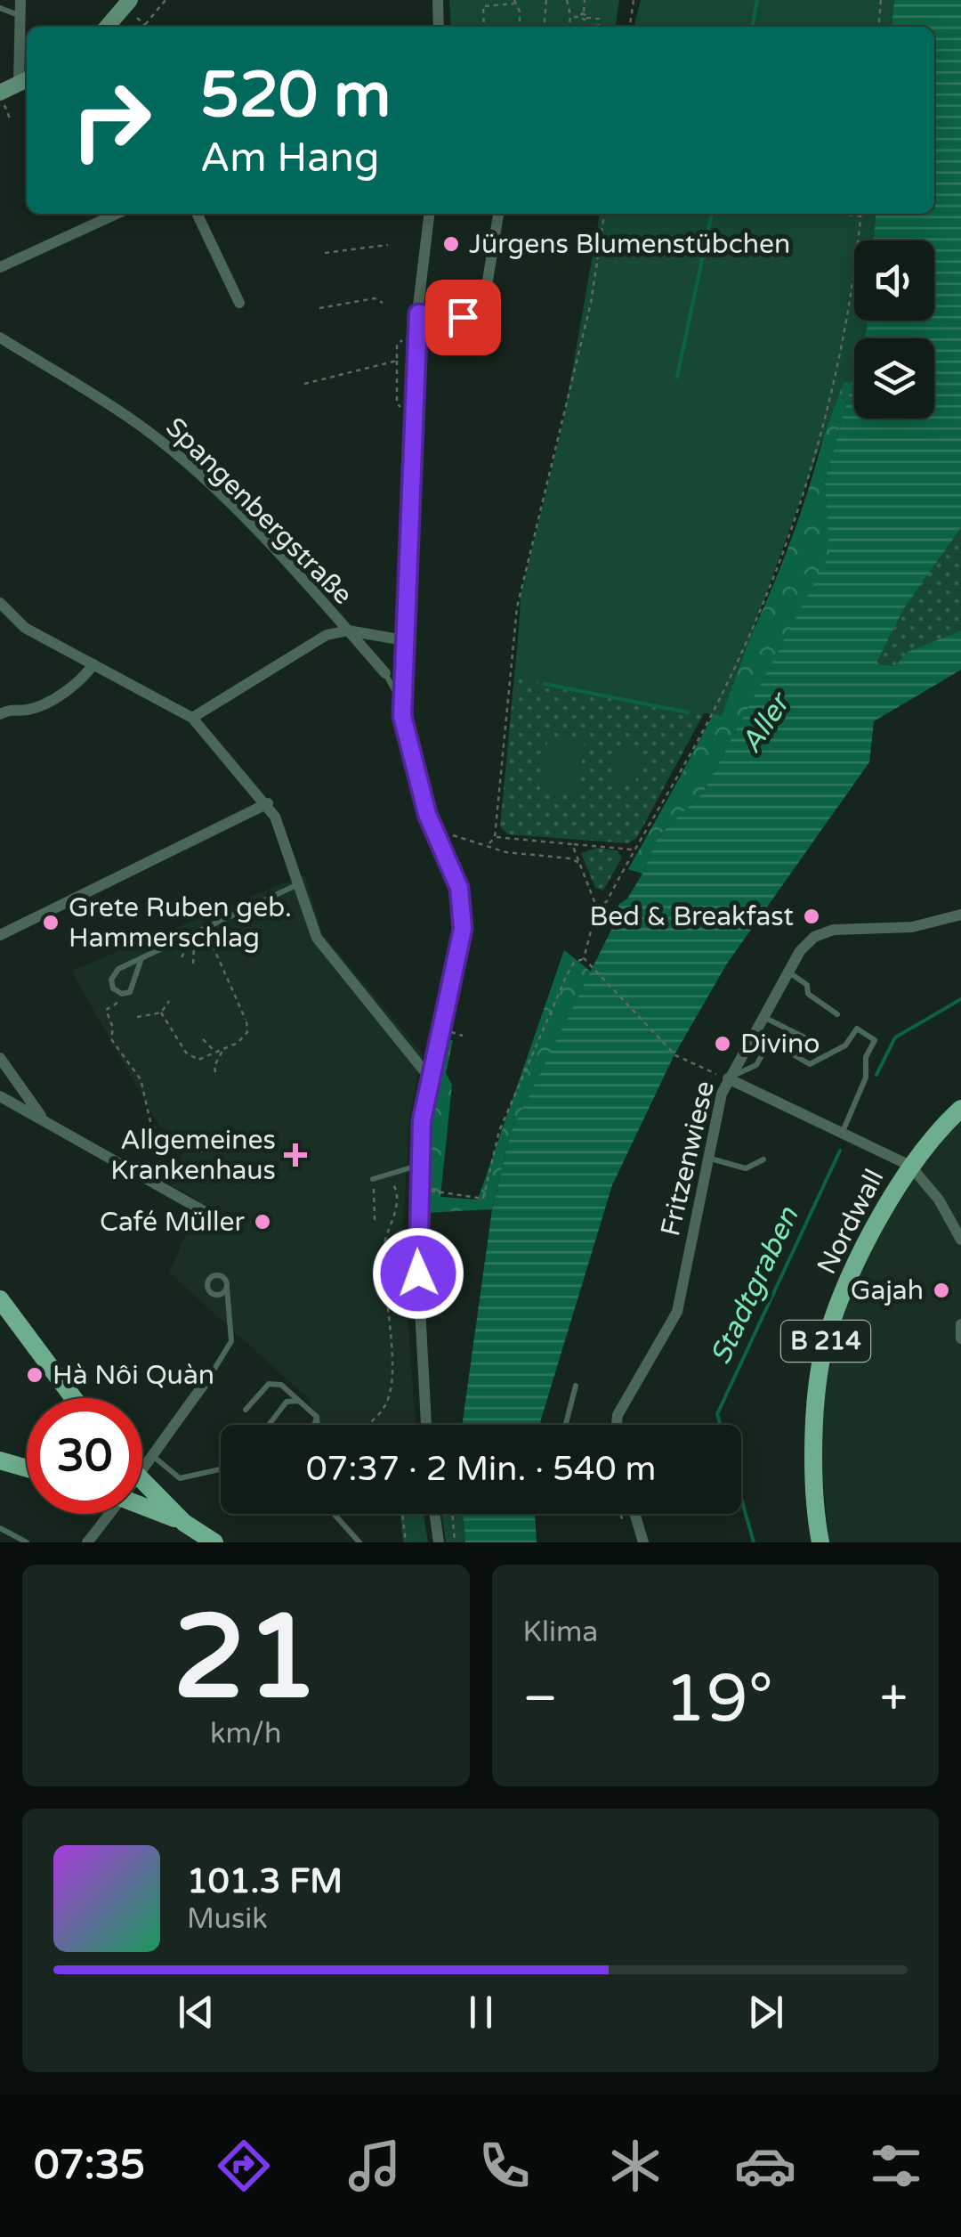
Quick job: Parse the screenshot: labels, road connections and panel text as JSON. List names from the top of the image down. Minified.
{"streets":{"main road":["Nordwall","B 214"],"street":["Spangenbergstraße","Fritzenwiese"]},"water":["Aller","Stadtgraben"],"places":{"other":["Jürgens Blumenstübchen","Bed & Breakfast","Grete Ruben geb. Hammerschlag","Divino","Café Müller","Gajah","Hà Nôi Quàn"],"health":["Allgemeines Krankenhaus"]},"page":{"turn":["520 m","Am Hang"],"limit":"30","trip":"07:37 · 2 Min. · 540 m","tile":[["21","km/h"],"Klima"],"heat":["−","19°","+"],"song":["101.3 FM","Musik"],"tabs":"07:35"}}
